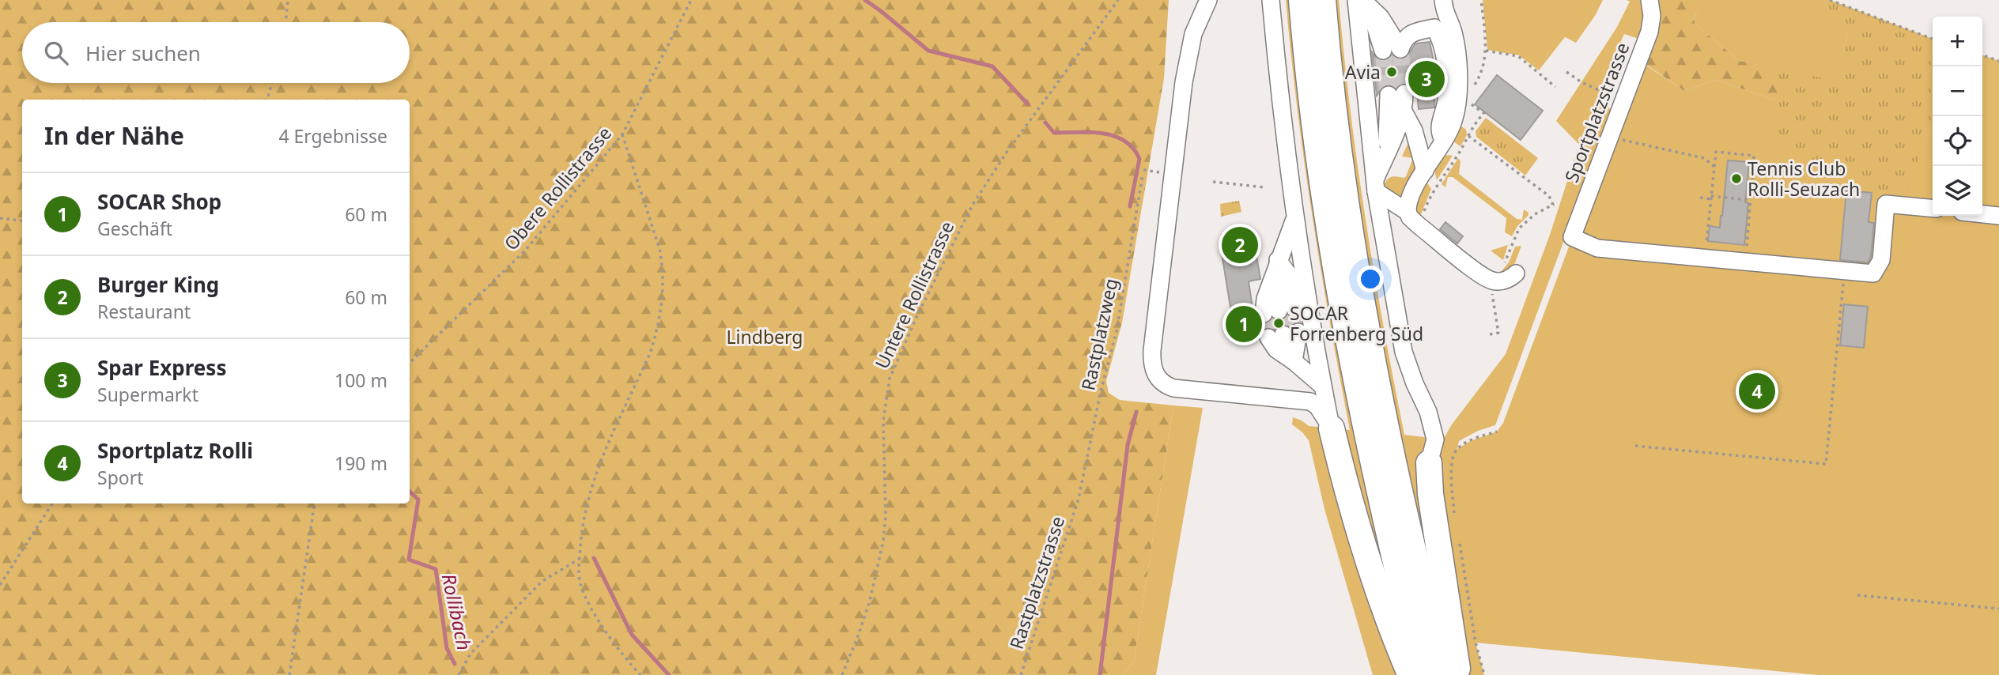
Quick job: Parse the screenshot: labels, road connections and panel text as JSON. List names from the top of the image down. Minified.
{"streets":{"street":["Sportplatzstrasse"],"path":["Obere Rollistrasse","Untere Rollistrasse","Rastplatzweg","Rastplatzstrasse"]},"crossings":[["Rastplatzweg","Rastplatzstrasse"]],"water":["Rollibach"],"parks":["Lindberg"],"places":["Avia","Tennis Club Rolli-Seuzach","SOCAR Forrenberg Süd"],"page":{"map_buttons":["+","−"],"search":"Hier suchen","pins":["3","2","1","4"],"heading":["In der Nähe","4 Ergebnisse"],"list":[{"mark":"1","name":"SOCAR Shop","note":"Geschäft","value":"60 m"},{"mark":"2","name":"Burger King","note":"Restaurant","value":"60 m"},{"mark":"3","name":"Spar Express","note":"Supermarkt","value":"100 m"},{"mark":"4","name":"Sportplatz Rolli","note":"Sport","value":"190 m"}]}}
